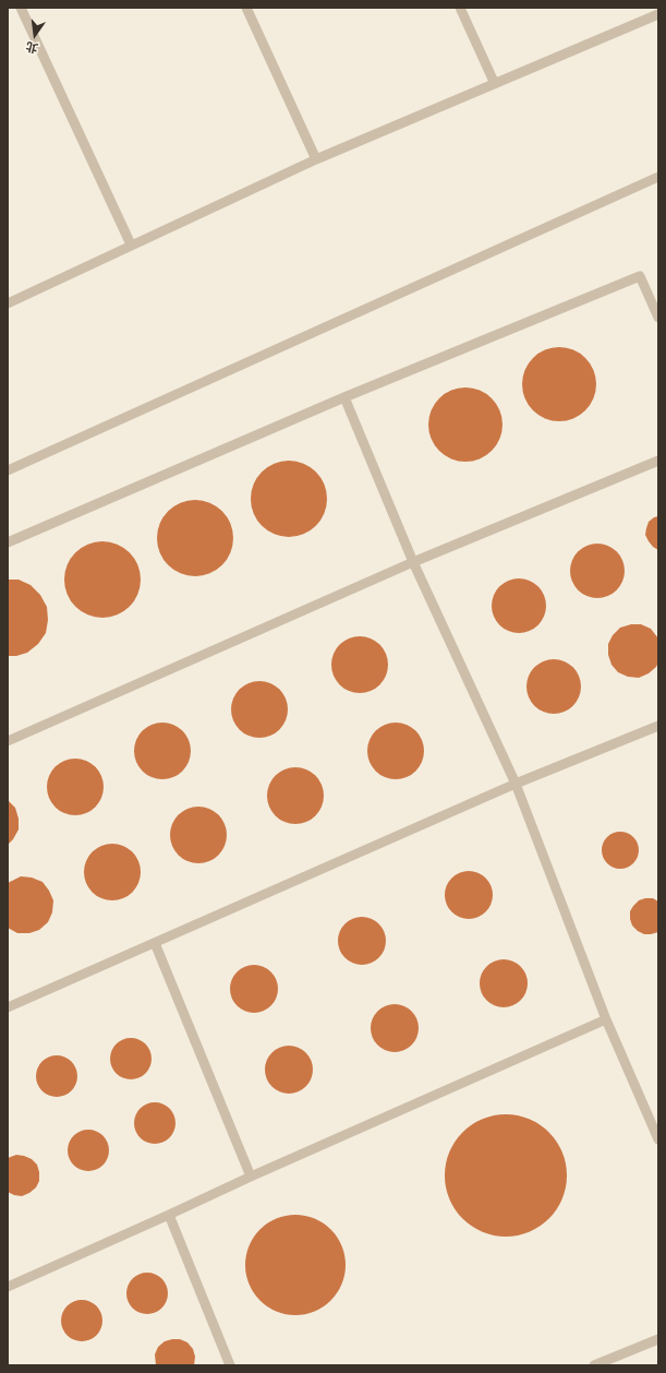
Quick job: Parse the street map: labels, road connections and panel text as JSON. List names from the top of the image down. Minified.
{"north":"bottom"}
